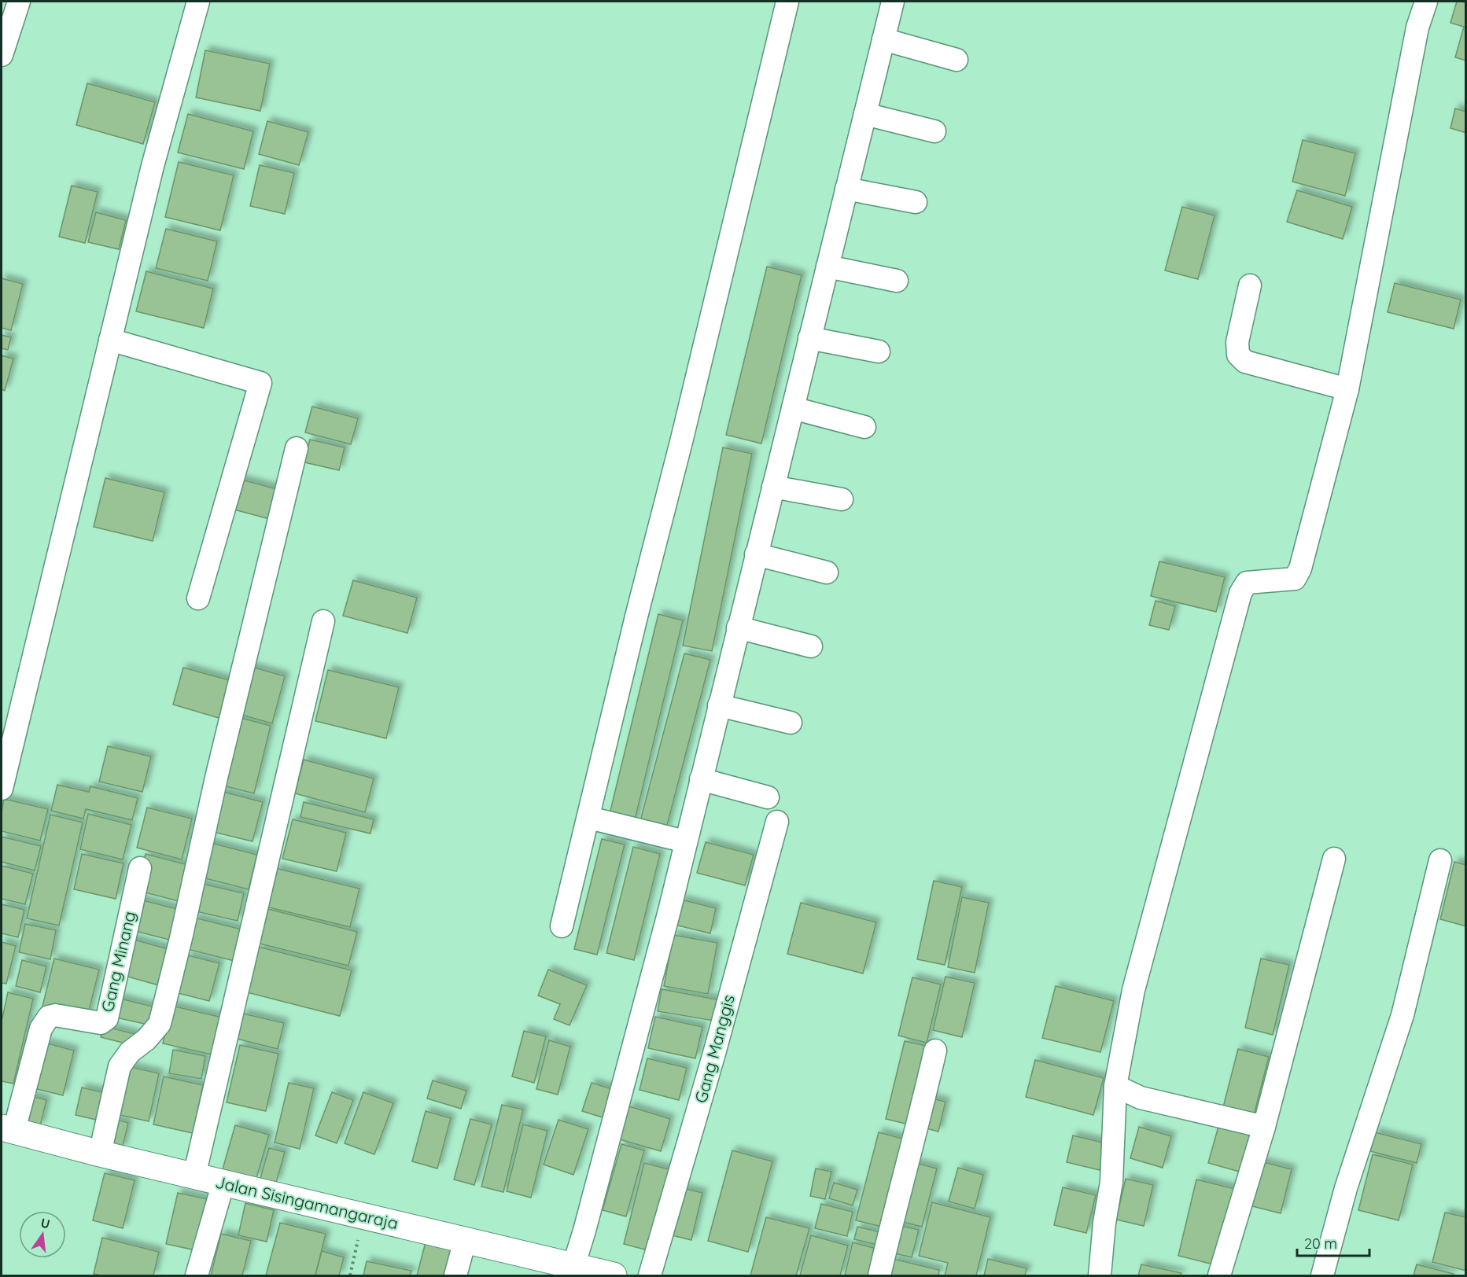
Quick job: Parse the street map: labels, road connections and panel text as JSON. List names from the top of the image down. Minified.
{"streets":{"street":["Gang Minang","Gang Manggis","Jalan Sisingamangaraja"]},"crossings":[["Gang Minang","Jalan Sisingamangaraja"]],"scale_bar":"20 m","north":"top"}
